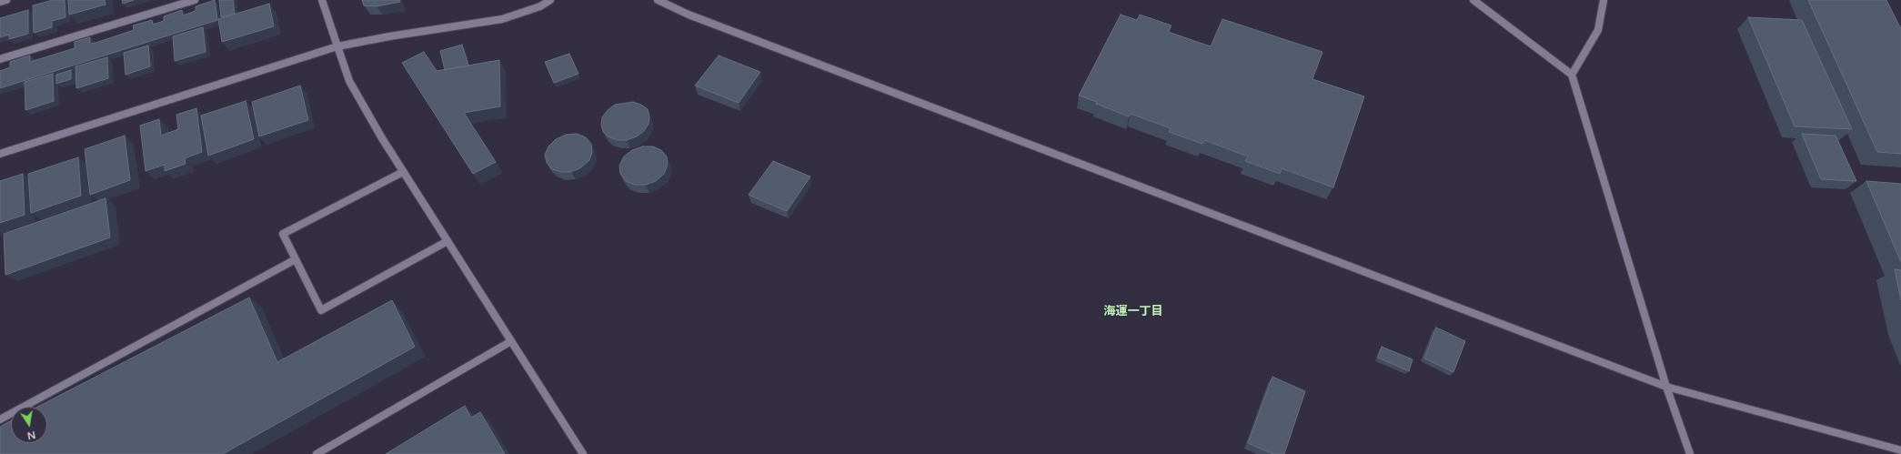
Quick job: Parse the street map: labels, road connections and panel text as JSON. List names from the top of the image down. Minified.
{"districts":["海運一丁目"],"north":"bottom"}
